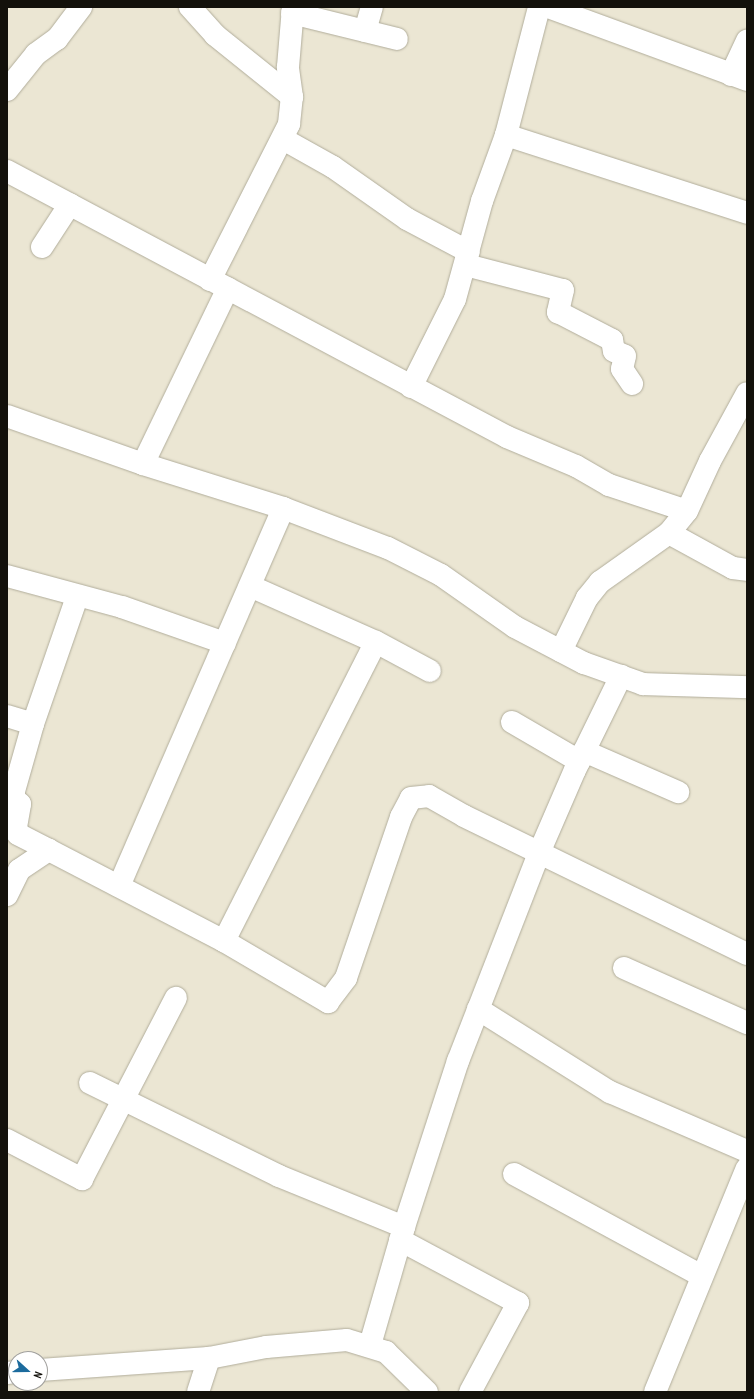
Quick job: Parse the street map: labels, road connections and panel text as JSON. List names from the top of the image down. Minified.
{"north":"right"}
